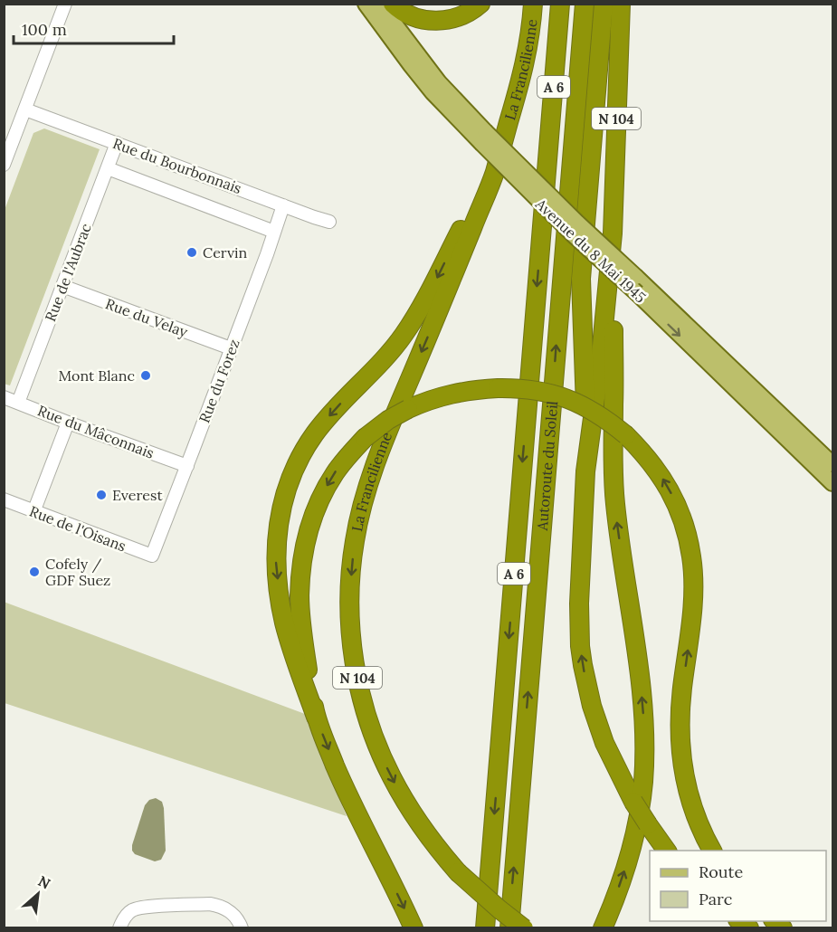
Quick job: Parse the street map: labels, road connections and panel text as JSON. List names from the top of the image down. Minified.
{"streets":{"highway":["La Francilienne","A 6","N 104","Autoroute du Soleil"],"main road":["Avenue du 8 Mai 1945"],"street":["Rue du Bourbonnais","Rue de l'Aubrac","Rue du Velay","Rue du Forez","Rue du Mâconnais","Rue de l'Oisans"]},"crossings":[["Rue du Bourbonnais","Rue de l'Aubrac"],["Rue du Bourbonnais","Rue du Forez"],["Rue de l'Aubrac","Rue du Velay"],["Rue de l'Aubrac","Rue du Mâconnais"],["Rue du Velay","Rue du Forez"],["Rue du Forez","Rue du Mâconnais"],["Rue du Forez","Rue de l'Oisans"]],"places":["Cervin","Mont Blanc","Everest","Cofely / GDF Suez"],"legend":["Route","Parc"],"scale_bar":"100 m","north":"top right"}
